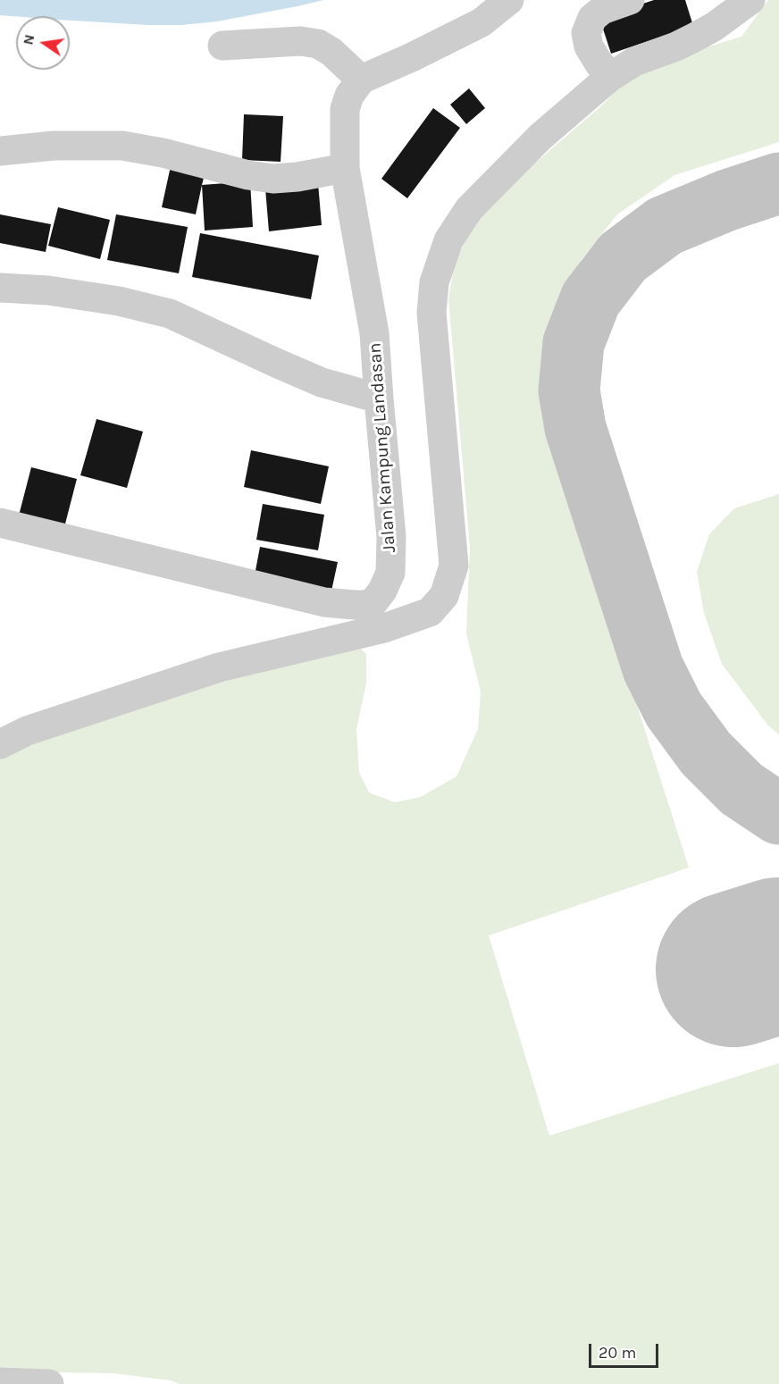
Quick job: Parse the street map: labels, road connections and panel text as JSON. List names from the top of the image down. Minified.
{"streets":{"street":["Jalan Kampung Landasan"]},"scale_bar":"20 m","north":"left"}
